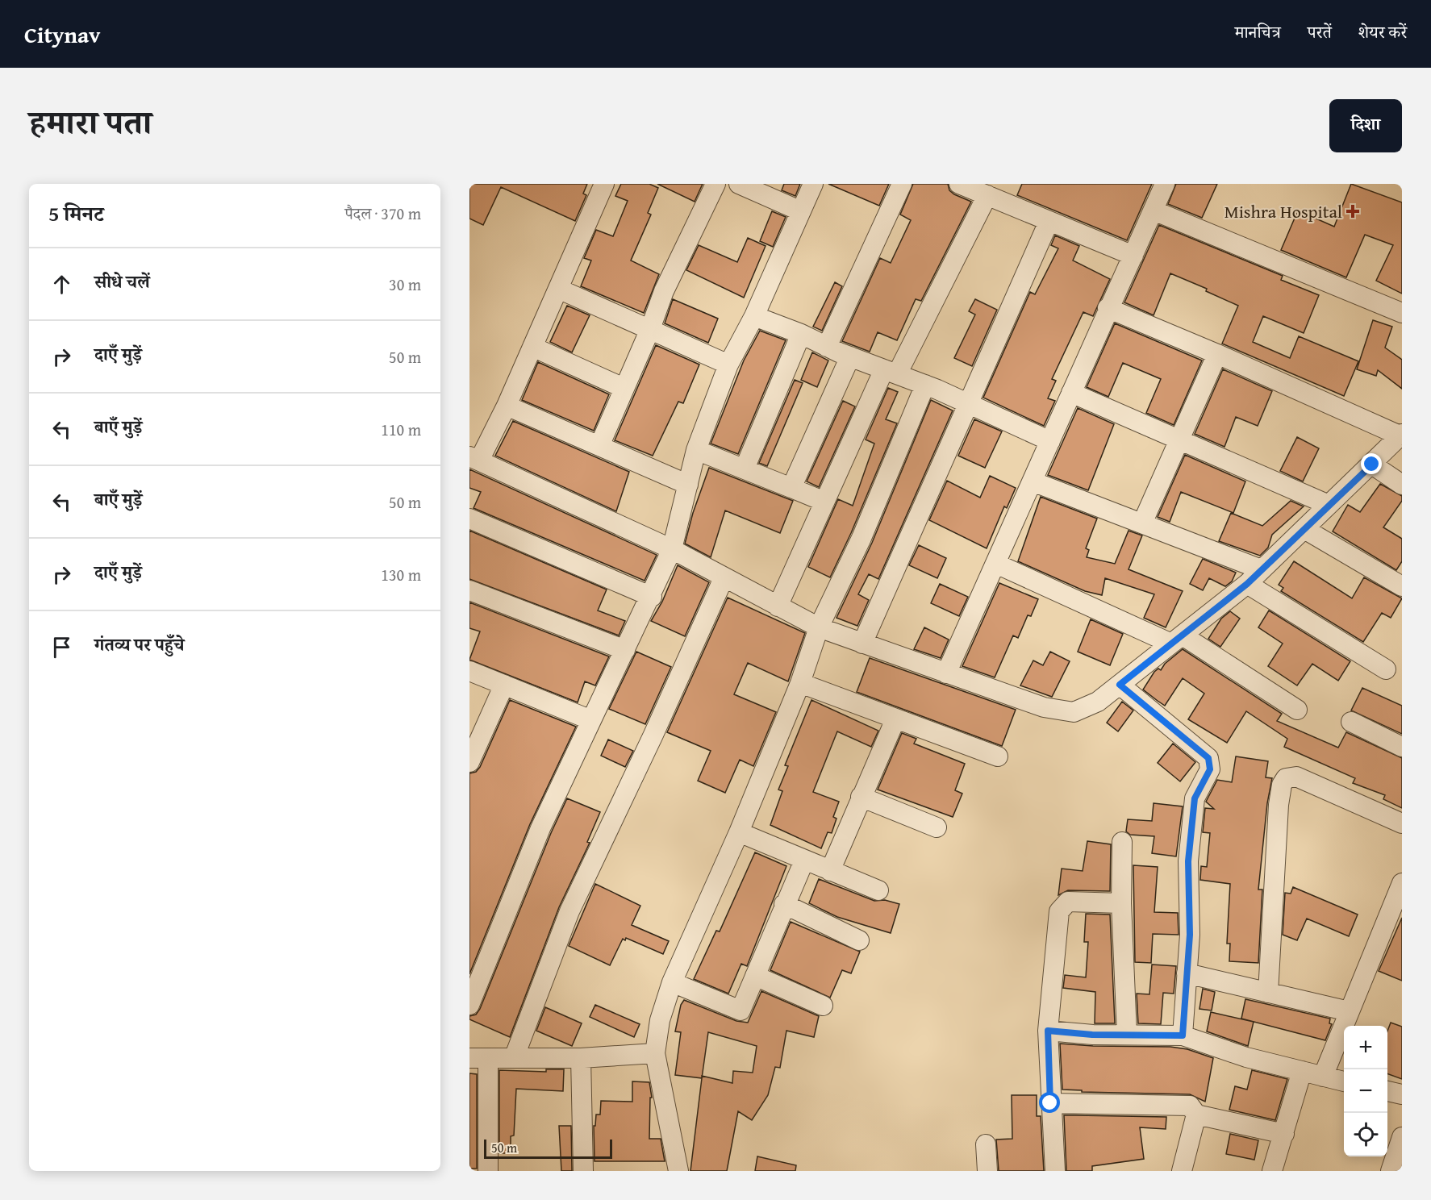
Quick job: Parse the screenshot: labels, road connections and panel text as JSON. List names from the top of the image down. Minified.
{"places":{"health":["Mishra Hospital"]},"scale_bar":"50 m","page":{"header":"Citynav","nav":["मानचित्र","परतें","शेयर करें"],"title":"हमारा पता","buttons":"दिशा","heading":["5 मिनट","पैदल · 370 m"],"list":[["सीधे चलें","30 m"],["दाएँ मुड़ें","50 m"],["बाएँ मुड़ें","110 m"],["बाएँ मुड़ें","50 m"],["दाएँ मुड़ें","130 m"],"गंतव्य पर पहुँचे"],"map_buttons":["+","−"],"scale":"50 m"}}
